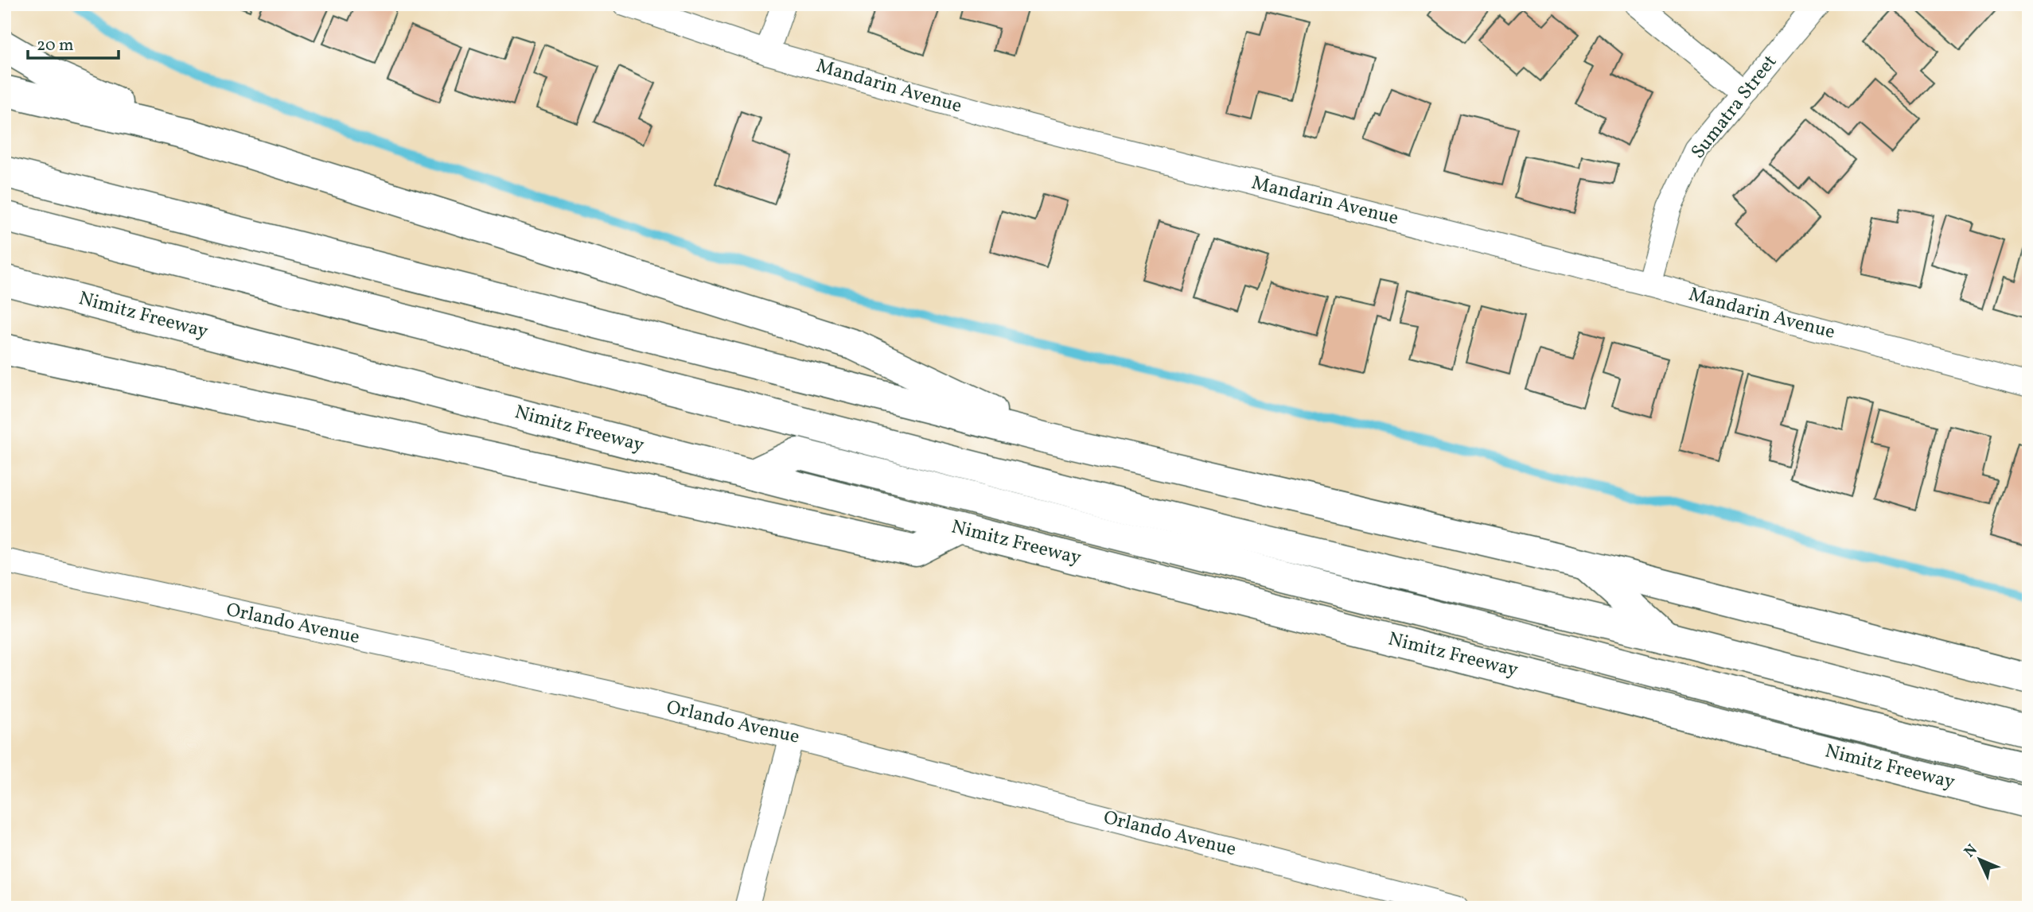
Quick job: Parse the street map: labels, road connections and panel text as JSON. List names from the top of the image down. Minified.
{"streets":{"highway":["Nimitz Freeway"],"street":["Mandarin Avenue","Sumatra Street","Orlando Avenue"]},"crossings":[["Mandarin Avenue","Sumatra Street"]],"scale_bar":"20 m","north":"top left"}
